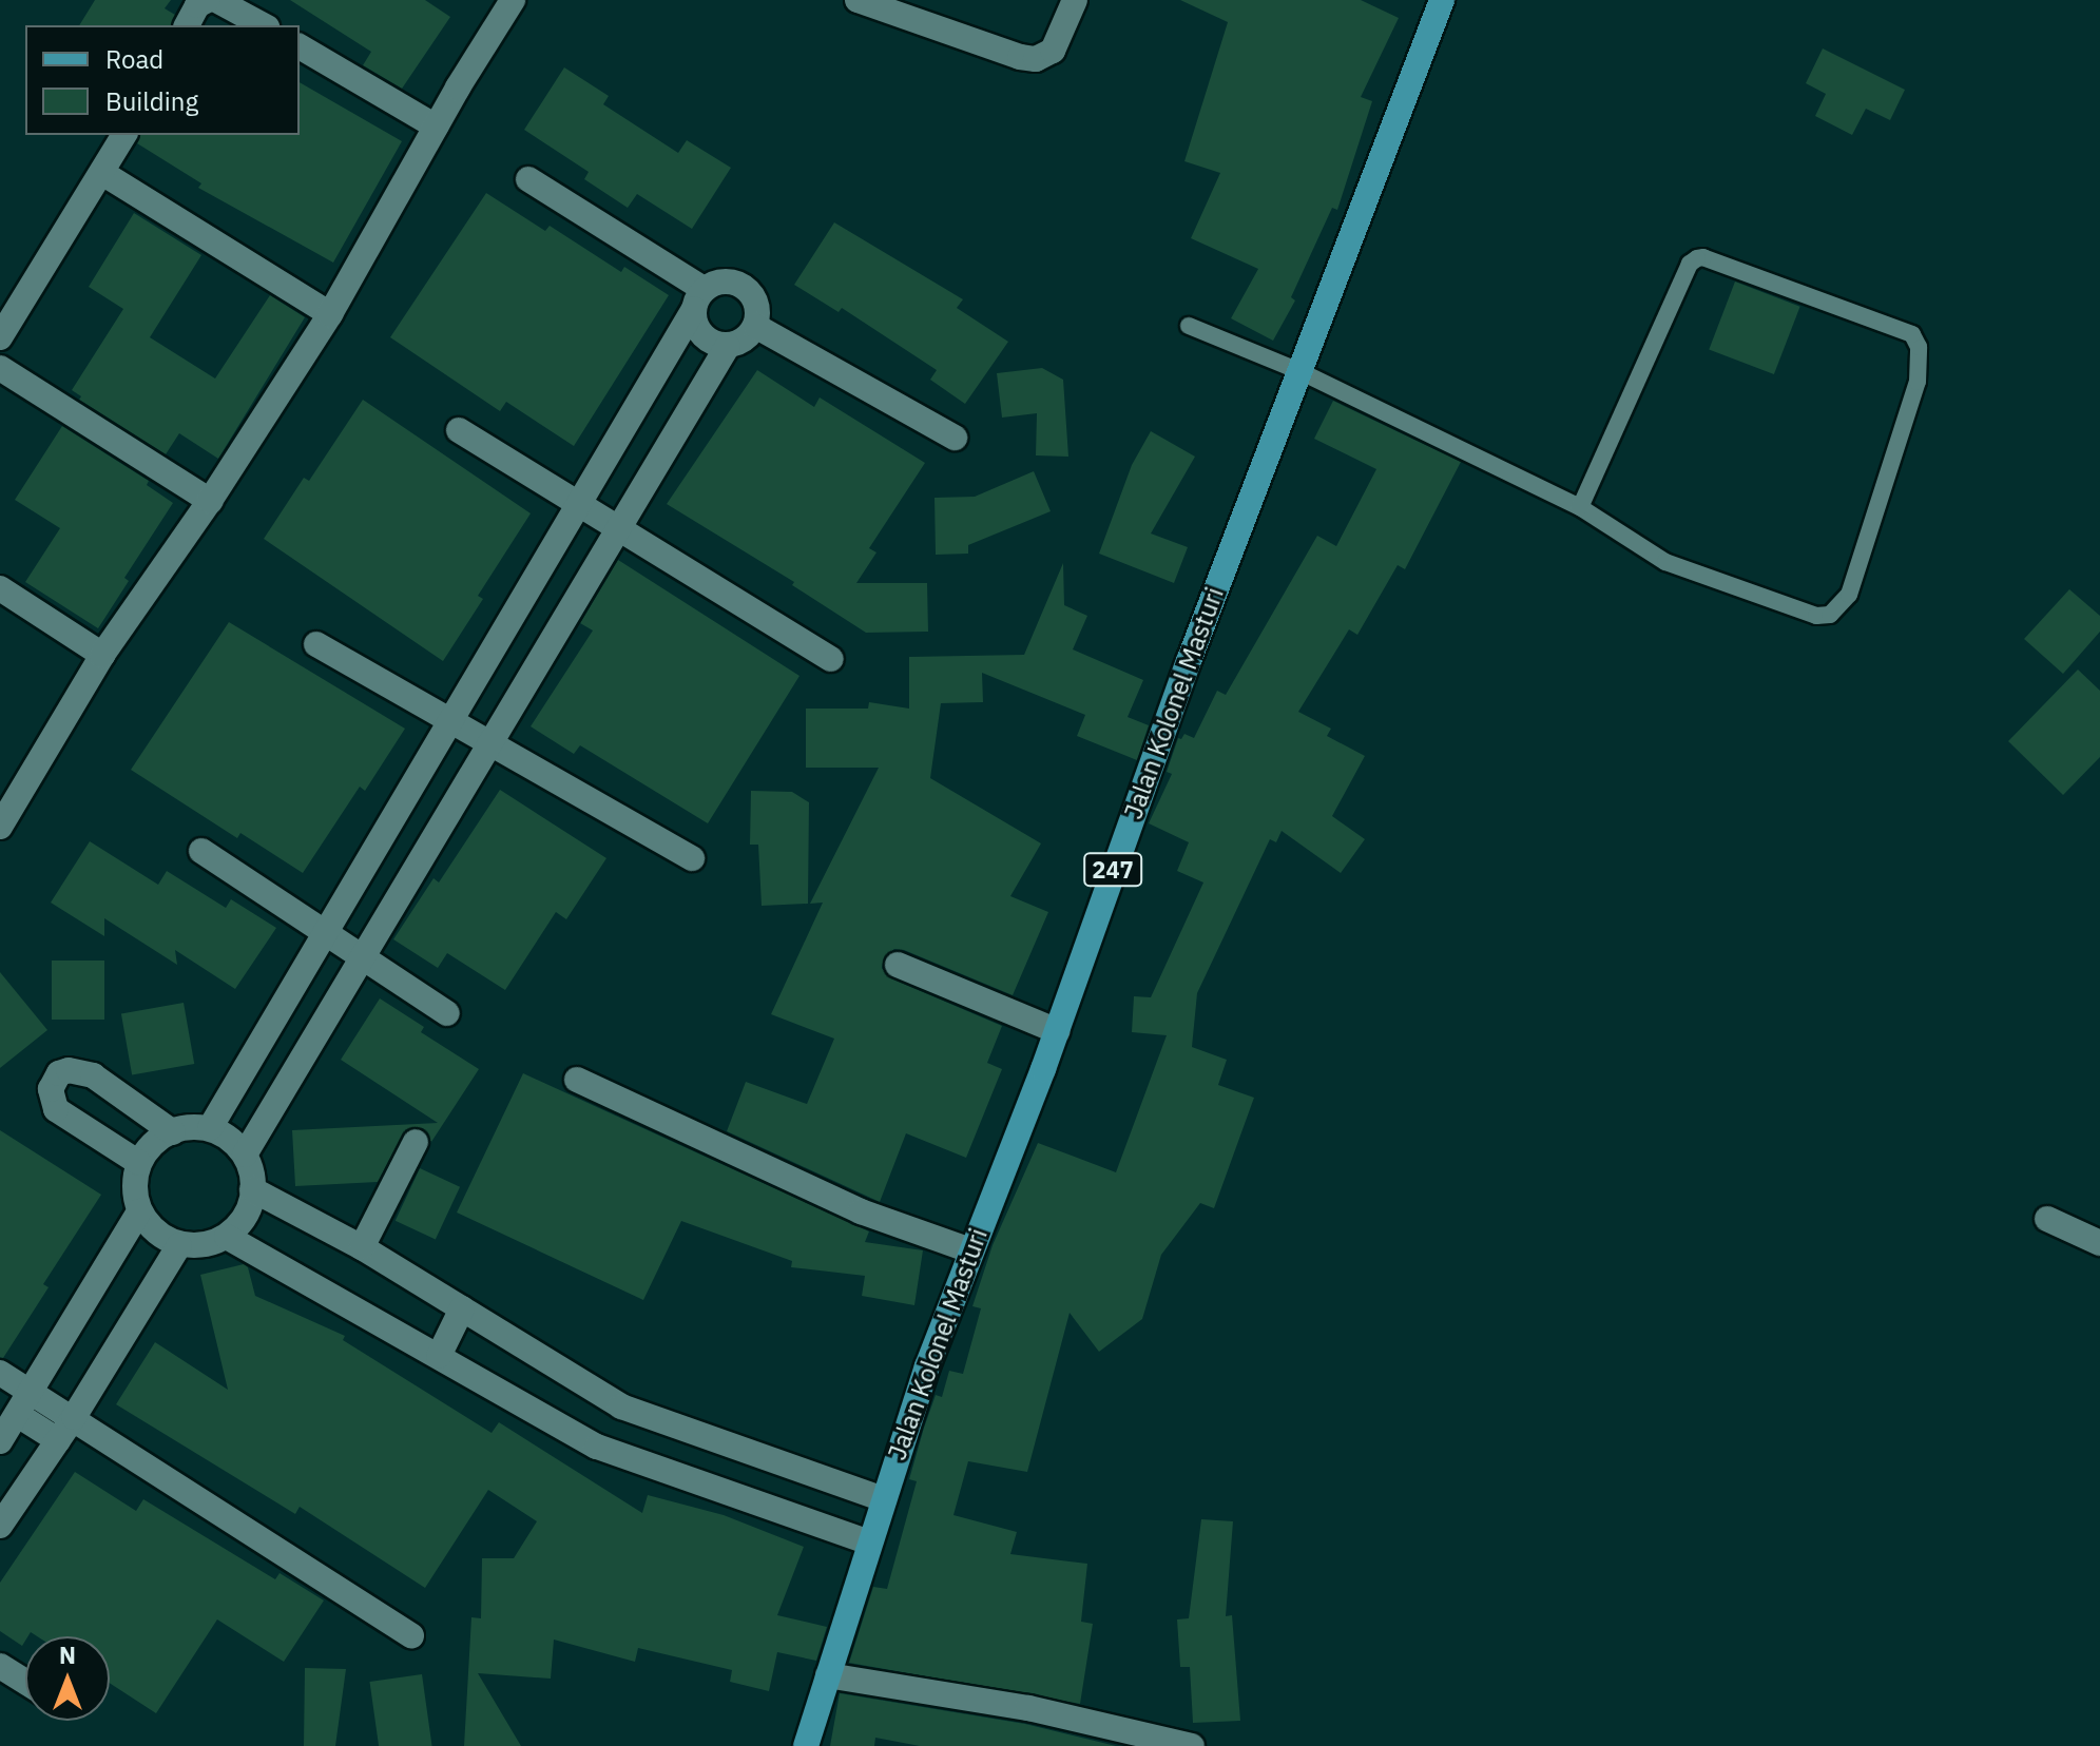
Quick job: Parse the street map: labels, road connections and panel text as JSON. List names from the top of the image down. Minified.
{"streets":{"main road":["Jalan Kolonel Masturi","247"]},"legend":["Road","Building"],"north":"top"}
